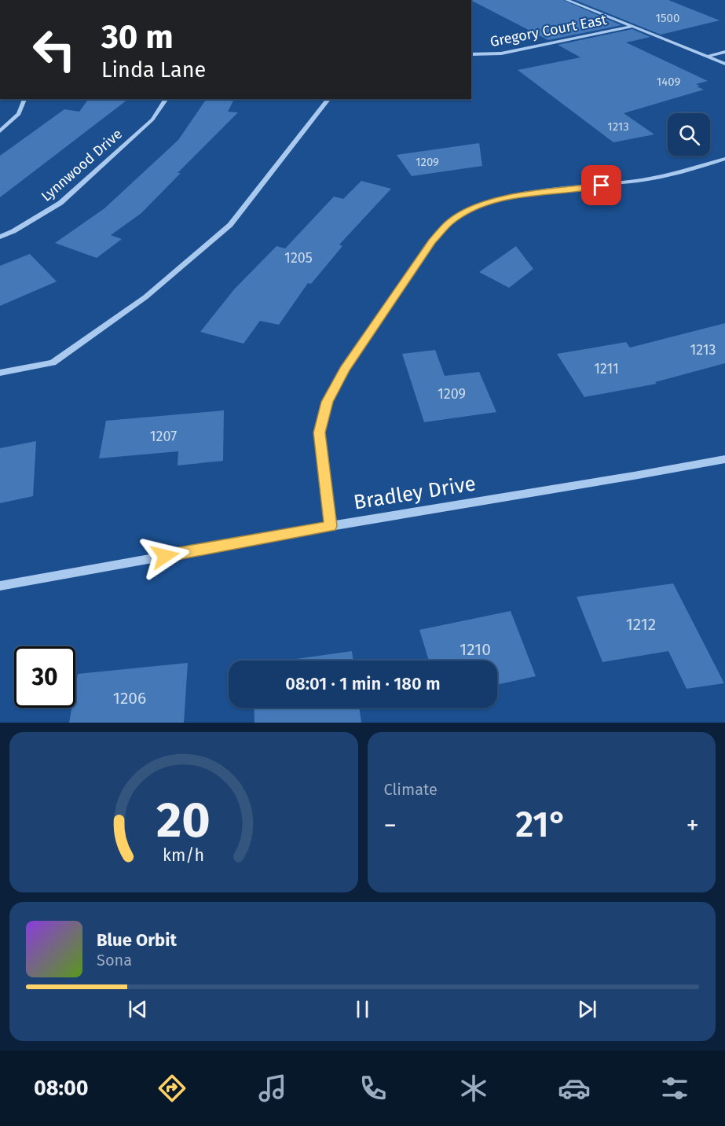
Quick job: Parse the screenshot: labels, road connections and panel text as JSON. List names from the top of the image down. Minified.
{"streets":{"street":["Gregory Court East","Lynnwood Drive","Bradley Drive"]},"house_numbers":["1500","1409","1213","1209","1205","1213","1211","1209","1207","1212","1210","1206"],"page":{"turn":["30 m","Linda Lane"],"limit":"30","trip":"08:01 · 1 min · 180 m","tile":"Climate","heat":["−","21°","+"],"song":["Blue Orbit","Sona"],"tabs":"08:00","gauge":["20","km/h"]}}
